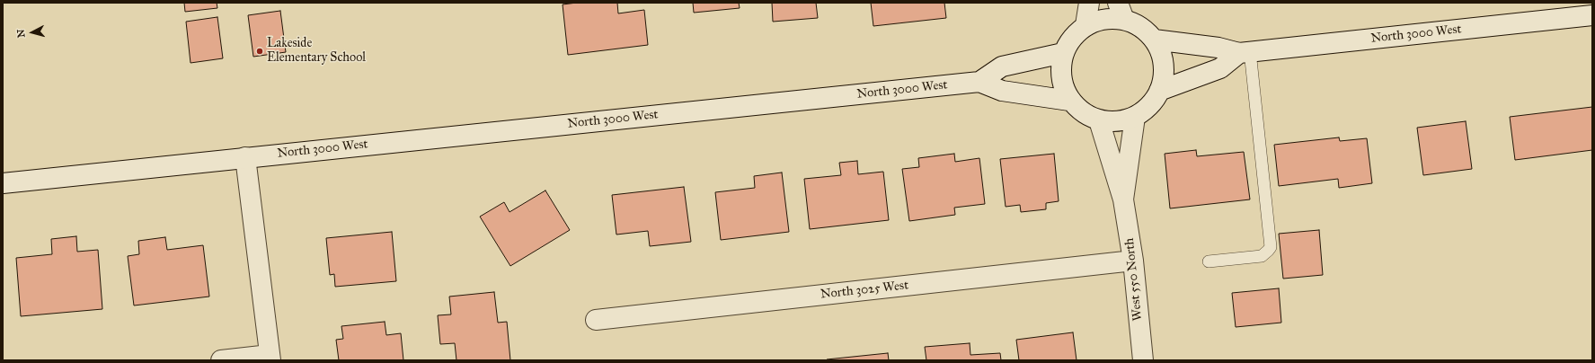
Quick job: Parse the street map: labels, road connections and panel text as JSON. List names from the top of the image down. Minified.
{"streets":{"main road":["North 3000 West","West 550 North","North 3025 West"]},"crossings":[["North 3000 West","West 550 North"],["West 550 North","North 3025 West"]],"places":["Lakeside Elementary School"],"north":"left"}
